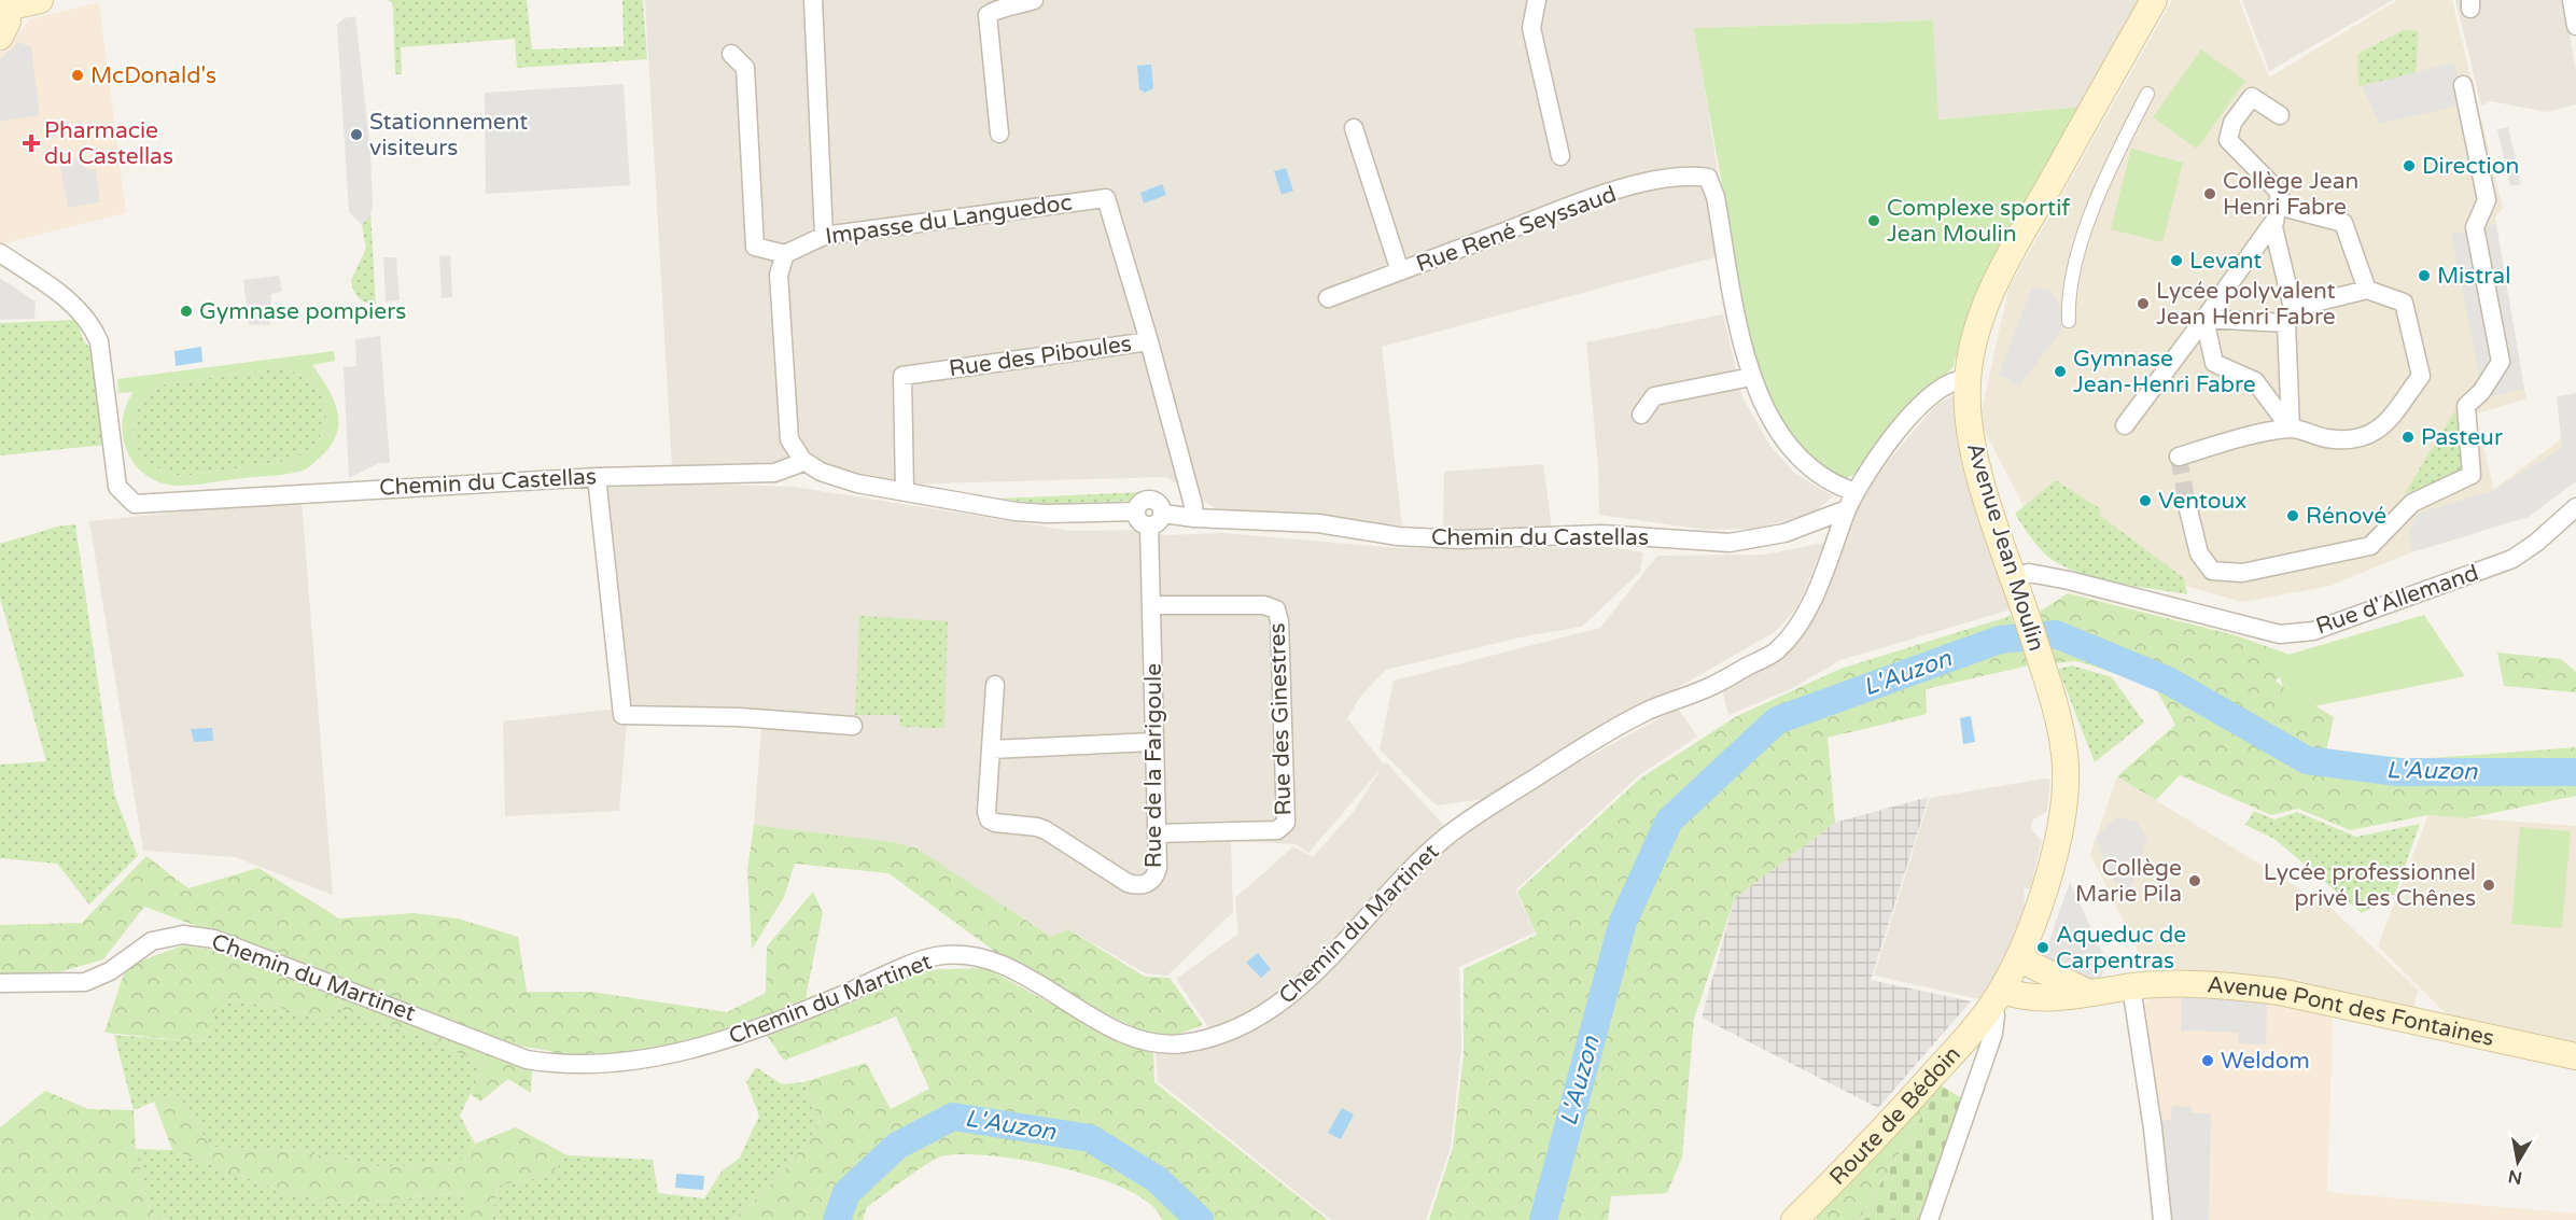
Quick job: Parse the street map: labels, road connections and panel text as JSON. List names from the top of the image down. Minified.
{"streets":{"main road":["Avenue Jean Moulin","Avenue Pont des Fontaines","Route de Bédoin"],"street":["Impasse du Languedoc","Rue René Seyssaud","Rue des Piboules","Chemin du Castellas","Rue d'Allemand","Rue des Ginestres","Rue de la Farigoule","Chemin du Martinet"]},"crossings":[["Impasse du Languedoc","Rue des Piboules"],["Rue des Piboules","Chemin du Castellas"],["Chemin du Castellas","Rue de la Farigoule"],["Chemin du Castellas","Chemin du Martinet"],["Avenue Jean Moulin","Rue d'Allemand"],["Avenue Jean Moulin","Avenue Pont des Fontaines"],["Avenue Jean Moulin","Route de Bédoin"],["Rue des Ginestres","Rue de la Farigoule"],["Avenue Pont des Fontaines","Route de Bédoin"]],"water":["L'Auzon"],"places":{"other":["McDonald's","Stationnement visiteurs","Direction","Collège Jean Henri Fabre","Complexe sportif Jean Moulin","Levant","Mistral","Lycée polyvalent Jean Henri Fabre","Gymnase pompiers","Gymnase Jean-Henri Fabre","Pasteur","Ventoux","Rénové","Collège Marie Pila","Lycée professionnel privé Les Chênes","Aqueduc de Carpentras","Weldom"],"health":["Pharmacie du Castellas"]},"north":"bottom"}
